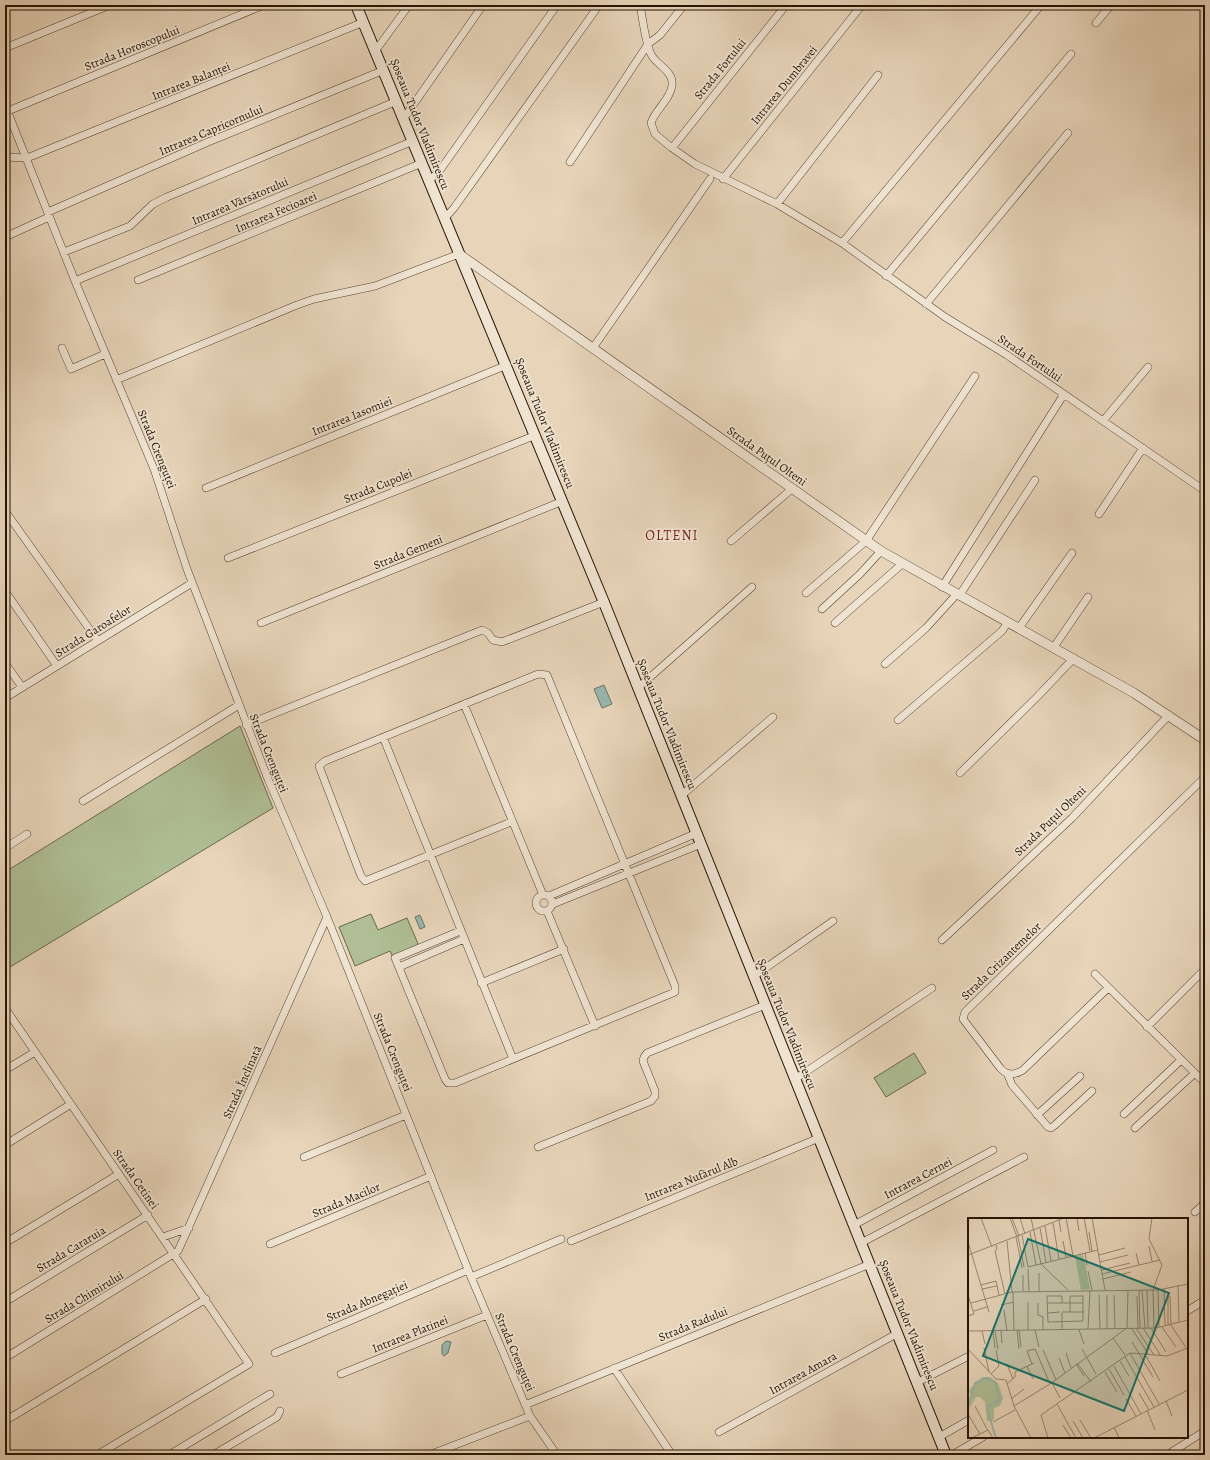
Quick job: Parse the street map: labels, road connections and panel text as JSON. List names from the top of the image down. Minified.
{"streets":{"main road":["Șoseaua Tudor Vladimirescu"],"street":["Strada Horoscopului","Strada Fortului","Intrarea Balanței","Intrarea Dumbravei","Intrarea Capricornului","Intrarea Vărsătorului","Intrarea Fecioarei","Intrarea Iasomiei","Strada Crenguței","Strada Puțul Olteni","Strada Cupolei","Strada Gemeni","Strada Garoafelor","Strada Crizantemelor","Strada Înclinată","Intrarea Cernei","Strada Cetinei","Intrarea Nufărul Alb","Strada Macilor","Strada Cararuia","Strada Chimirului","Strada Abnegației","Strada Radului","Intrarea Platinei","Intrarea Amara"]},"crossings":[["Strada Horoscopului","Strada Crenguței"],["Strada Fortului","Intrarea Dumbravei"],["Intrarea Balanței","Șoseaua Tudor Vladimirescu"],["Intrarea Balanței","Strada Crenguței"],["Șoseaua Tudor Vladimirescu","Intrarea Capricornului"],["Șoseaua Tudor Vladimirescu","Intrarea Vărsătorului"],["Șoseaua Tudor Vladimirescu","Intrarea Fecioarei"],["Șoseaua Tudor Vladimirescu","Intrarea Iasomiei"],["Șoseaua Tudor Vladimirescu","Strada Puțul Olteni"],["Șoseaua Tudor Vladimirescu","Strada Cupolei"],["Șoseaua Tudor Vladimirescu","Strada Gemeni"],["Șoseaua Tudor Vladimirescu","Intrarea Cernei"],["Șoseaua Tudor Vladimirescu","Intrarea Nufărul Alb"],["Șoseaua Tudor Vladimirescu","Strada Radului"],["Șoseaua Tudor Vladimirescu","Intrarea Amara"],["Intrarea Capricornului","Strada Crenguței"],["Intrarea Vărsătorului","Strada Crenguței"],["Strada Crenguței","Strada Garoafelor"],["Strada Crenguței","Strada Înclinată"],["Strada Crenguței","Strada Macilor"],["Strada Crenguței","Strada Abnegației"],["Strada Crenguței","Strada Radului"],["Strada Crenguței","Intrarea Platinei"],["Strada Înclinată","Strada Cetinei"],["Strada Înclinată","Strada Chimirului"],["Strada Cetinei","Strada Cararuia"],["Strada Cetinei","Strada Chimirului"]],"districts":["OLTENI"]}
